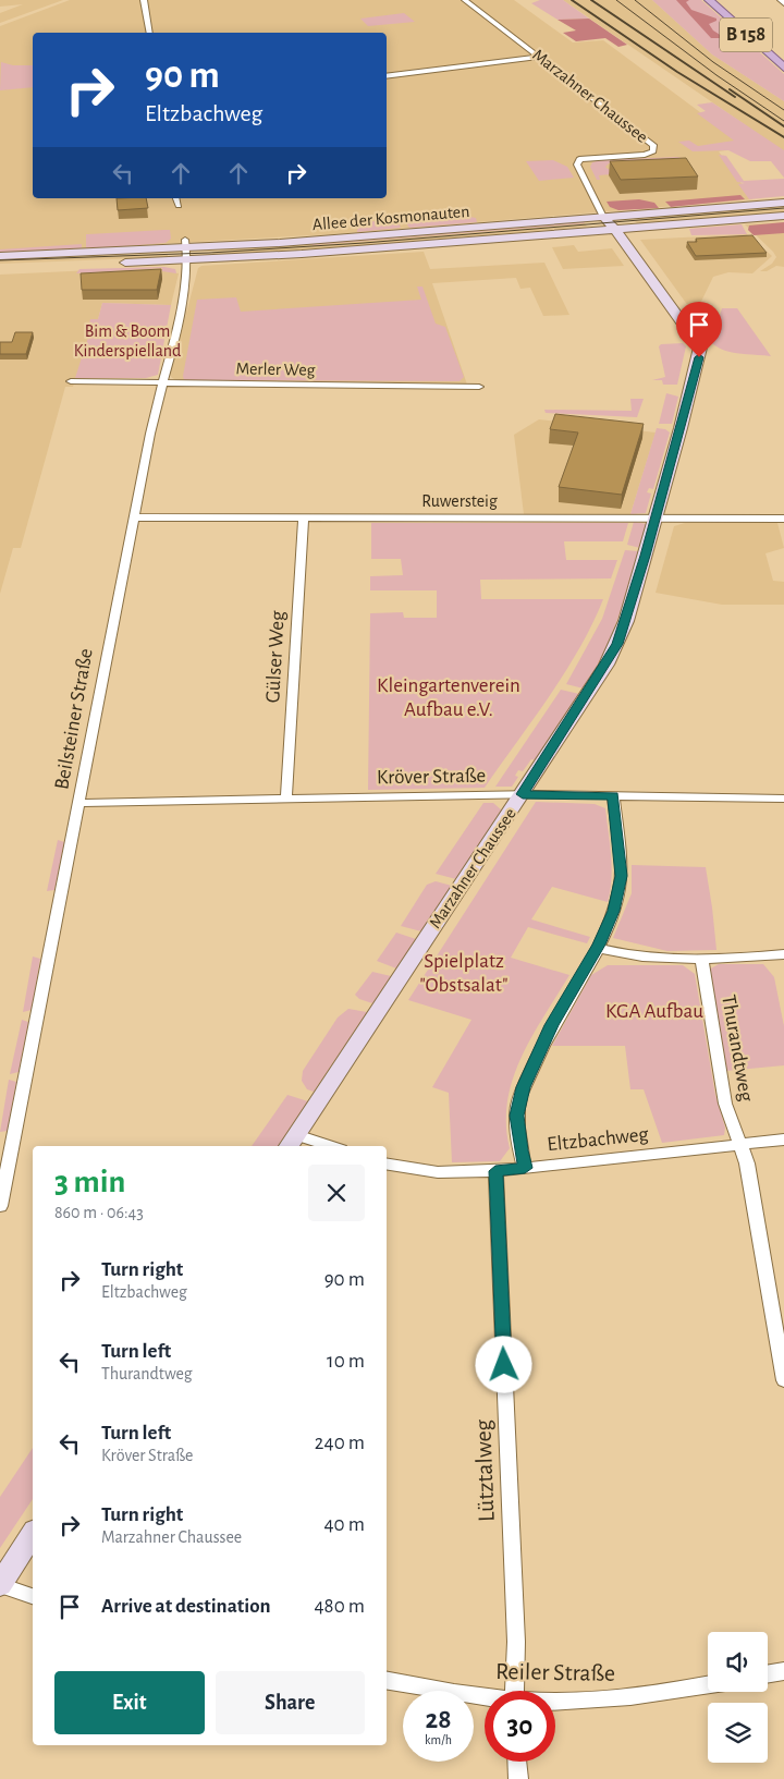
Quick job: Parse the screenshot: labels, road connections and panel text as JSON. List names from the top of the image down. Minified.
{"streets":{"main road":["B 158","Marzahner Chaussee","Allee der Kosmonauten"],"street":["Merler Weg","Ruwersteig","Gülser Weg","Beilsteiner Straße","Kröver Straße","Thurandtweg","Eltzbachweg","Lütztalweg","Reiler Straße"]},"crossings":[["Marzahner Chaussee","Allee der Kosmonauten"],["Marzahner Chaussee","Ruwersteig"],["Marzahner Chaussee","Kröver Straße"],["Allee der Kosmonauten","Beilsteiner Straße"],["Merler Weg","Beilsteiner Straße"],["Ruwersteig","Gülser Weg"],["Ruwersteig","Beilsteiner Straße"],["Gülser Weg","Kröver Straße"],["Beilsteiner Straße","Kröver Straße"],["Thurandtweg","Eltzbachweg"],["Eltzbachweg","Lütztalweg"]],"parks":["Bim & Boom Kinderspielland","Kleingartenverein Aufbau e.V.","Spielplatz \"Obstsalat\"","KGA Aufbau"],"page":{"turn":["90 m","Eltzbachweg"],"heading":["3 min","860 m · 06:43"],"list":[{"name":"Turn right","note":"Eltzbachweg","value":"90 m"},{"name":"Turn left","note":"Thurandtweg","value":"10 m"},{"name":"Turn left","note":"Kröver Straße","value":"240 m"},{"name":"Turn right","note":"Marzahner Chaussee","value":"40 m"},{"name":"Arrive at destination","value":"480 m"}],"buttons":["Exit","Share"],"speed":"28 km/h","limit":"30"}}
